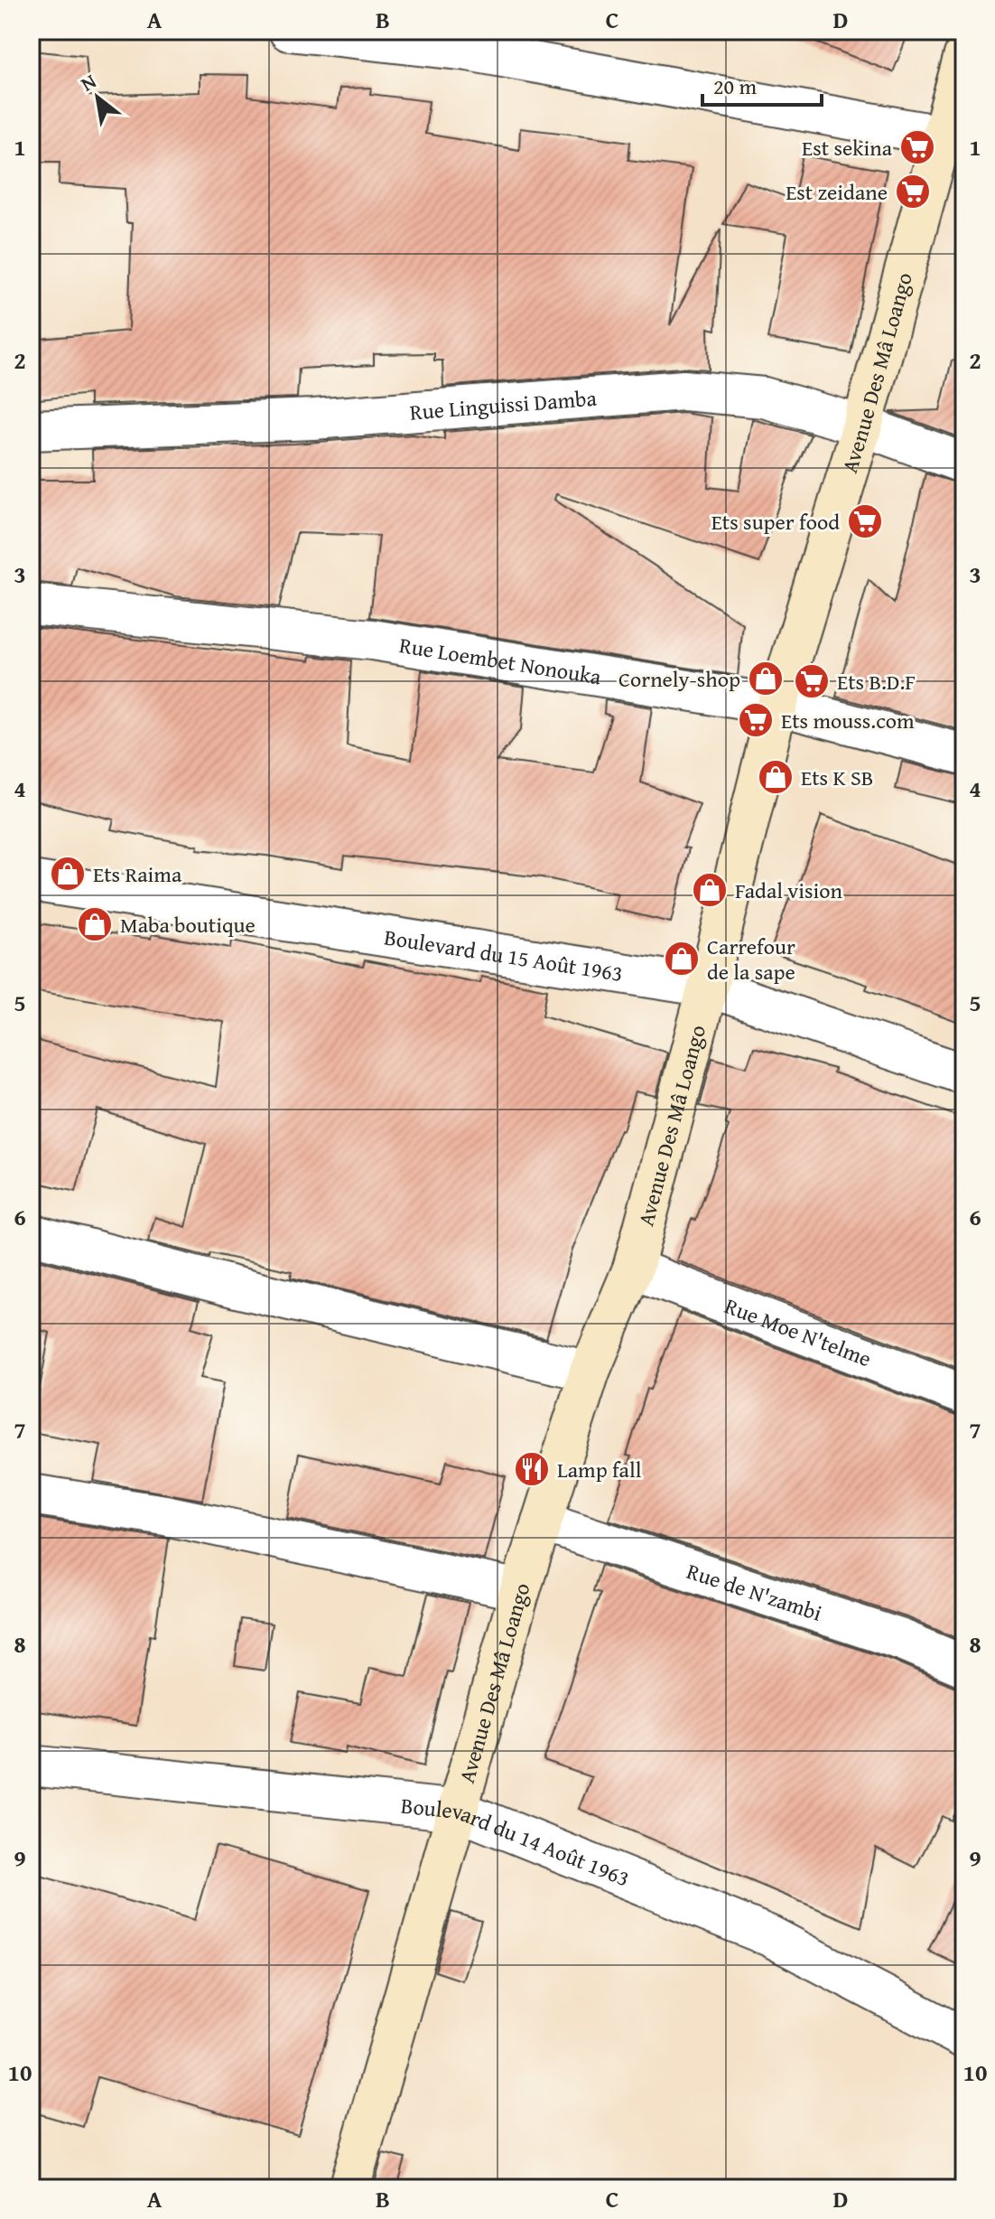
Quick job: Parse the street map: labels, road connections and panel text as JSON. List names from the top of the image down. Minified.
{"streets":{"main road":["Avenue Des Mâ Loango"],"street":["Rue Linguissi Damba","Rue Loembet Nonouka","Boulevard du 15 Août 1963","Rue Moe N'telme","Rue de N'zambi","Boulevard du 14 Août 1963"]},"crossings":[["Avenue Des Mâ Loango","Rue Linguissi Damba"],["Avenue Des Mâ Loango","Rue Loembet Nonouka"],["Avenue Des Mâ Loango","Boulevard du 15 Août 1963"],["Avenue Des Mâ Loango","Rue Moe N'telme"],["Avenue Des Mâ Loango","Rue de N'zambi"],["Avenue Des Mâ Loango","Boulevard du 14 Août 1963"]],"places":{"supermarket":["Est sekina","Est zeidane","Ets super food","Ets B.D.F","Ets mouss.com"],"shop":["Cornely-shop","Ets K SB","Ets Raima","Fadal vision","Maba boutique","Carrefour de la sape"],"restaurant":["Lamp fall"]},"scale_bar":"20 m","north":"top left","grid":{"columns":["A","B","C","D"],"rows":["1","2","3","4","5","6","7","8","9","10"]}}
